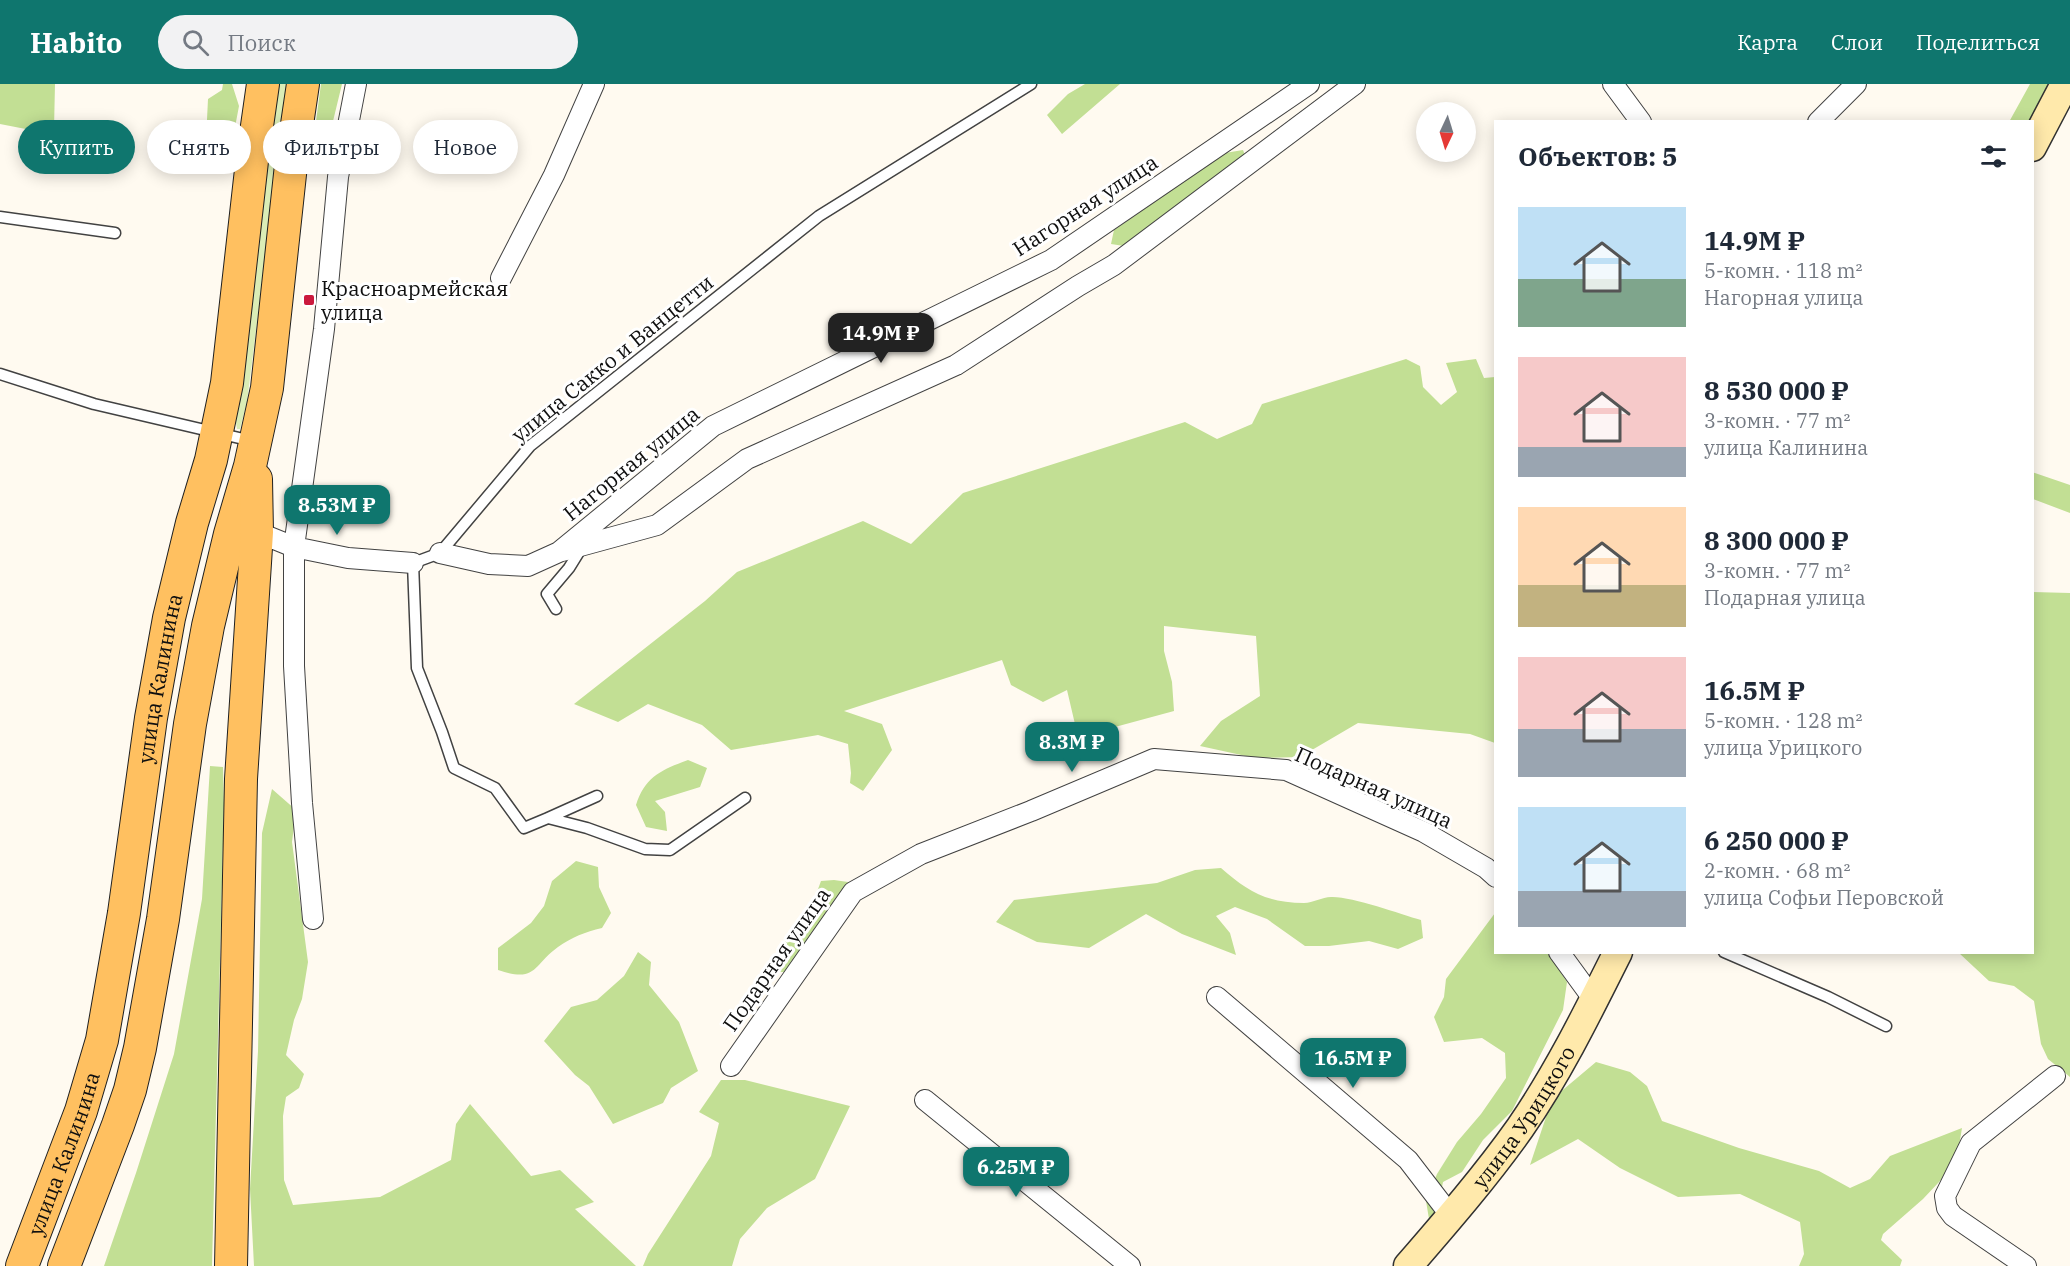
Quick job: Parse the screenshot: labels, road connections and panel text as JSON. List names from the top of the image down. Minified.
{"streets":{"main road":["улица Калинина","улица Урицкого"],"street":["Нагорная улица","Подарная улица"],"lane":["улица Сакко и Ванцетти"]},"crossings":[["Нагорная улица","улица Сакко и Ванцетти"]],"places":{"transit":["Красноармейская улица"]},"north":"bottom","page":{"header":"Habito","search":"Поиск","nav":["Карта","Слои","Поделиться"],"chip":["Купить","Снять","Фильтры","Новое"],"heading":"Объектов: 5","list":[{"name":"14.9M ₽","note":"5-комн. · 118 m² · Нагорная улица"},{"name":"8 530 000 ₽","note":"3-комн. · 77 m² · улица Калинина"},{"name":"8 300 000 ₽","note":"3-комн. · 77 m² · Подарная улица"},{"name":"16.5M ₽","note":"5-комн. · 128 m² · улица Урицкого"},{"name":"6 250 000 ₽","note":"2-комн. · 68 m² · улица Софьи Перовской"}],"price":["14.9M ₽","8.53M ₽","8.3M ₽","16.5M ₽","6.25M ₽"]}}
